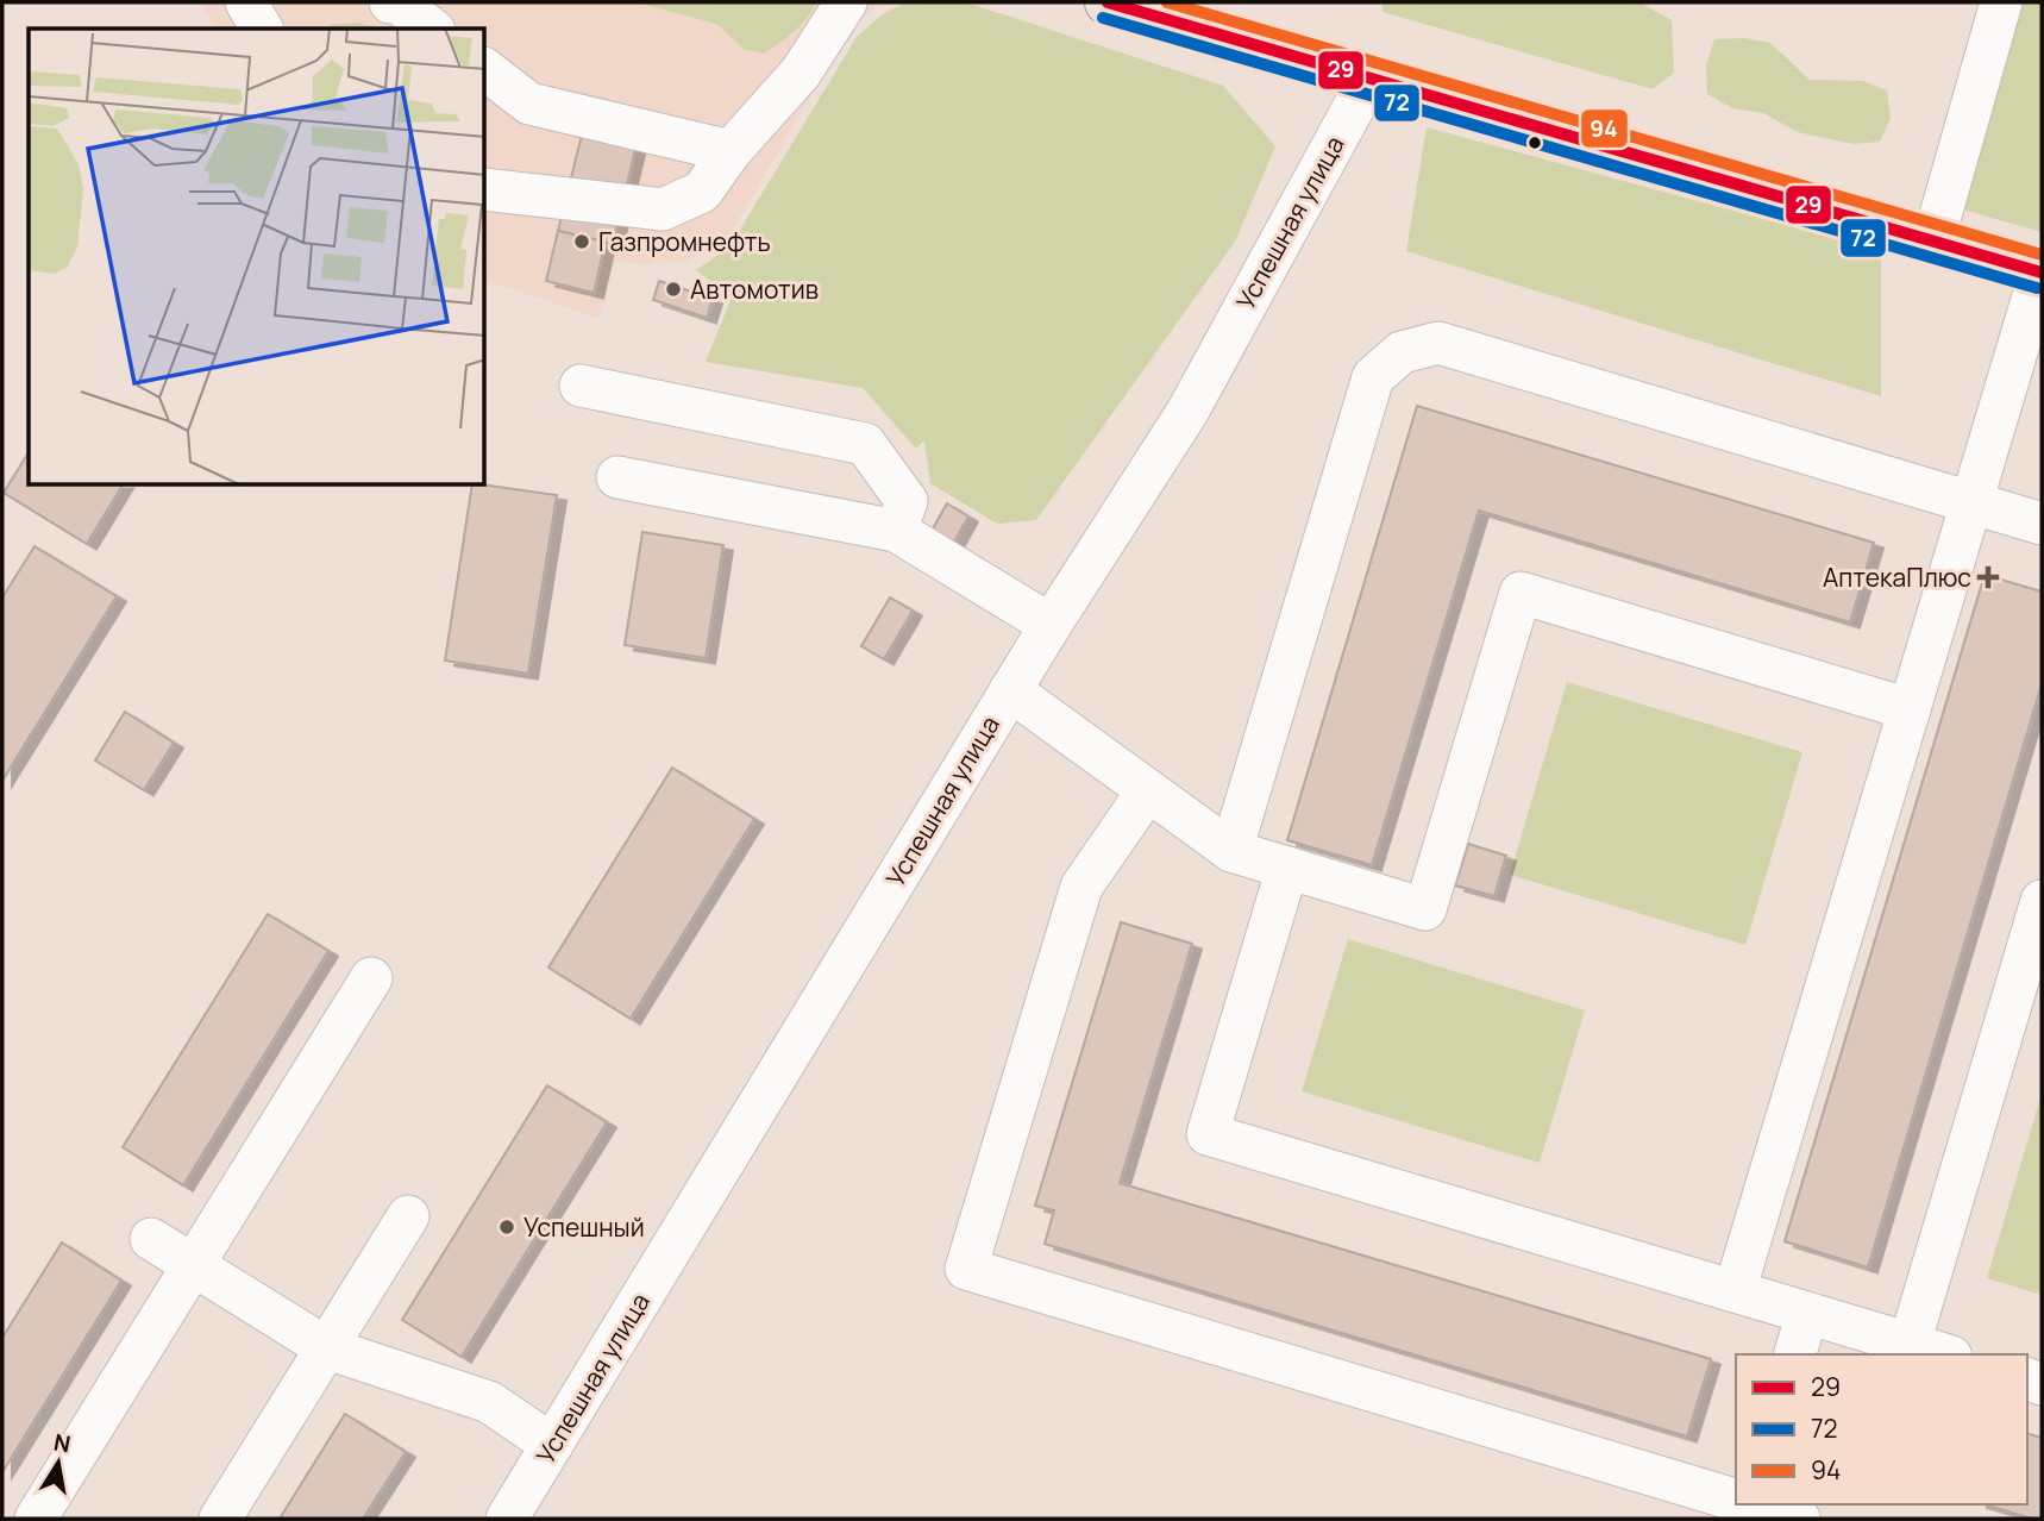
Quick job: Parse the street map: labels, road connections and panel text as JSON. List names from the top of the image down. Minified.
{"streets":{"street":["Успешная улица"]},"places":{"other":["Газпромнефть","Автомотив","Успешный"],"health":["АптекаПлюс"]},"lines":["transit line 29","transit line 94","transit line 72"],"legend":["29","72","94"],"north":"top"}
